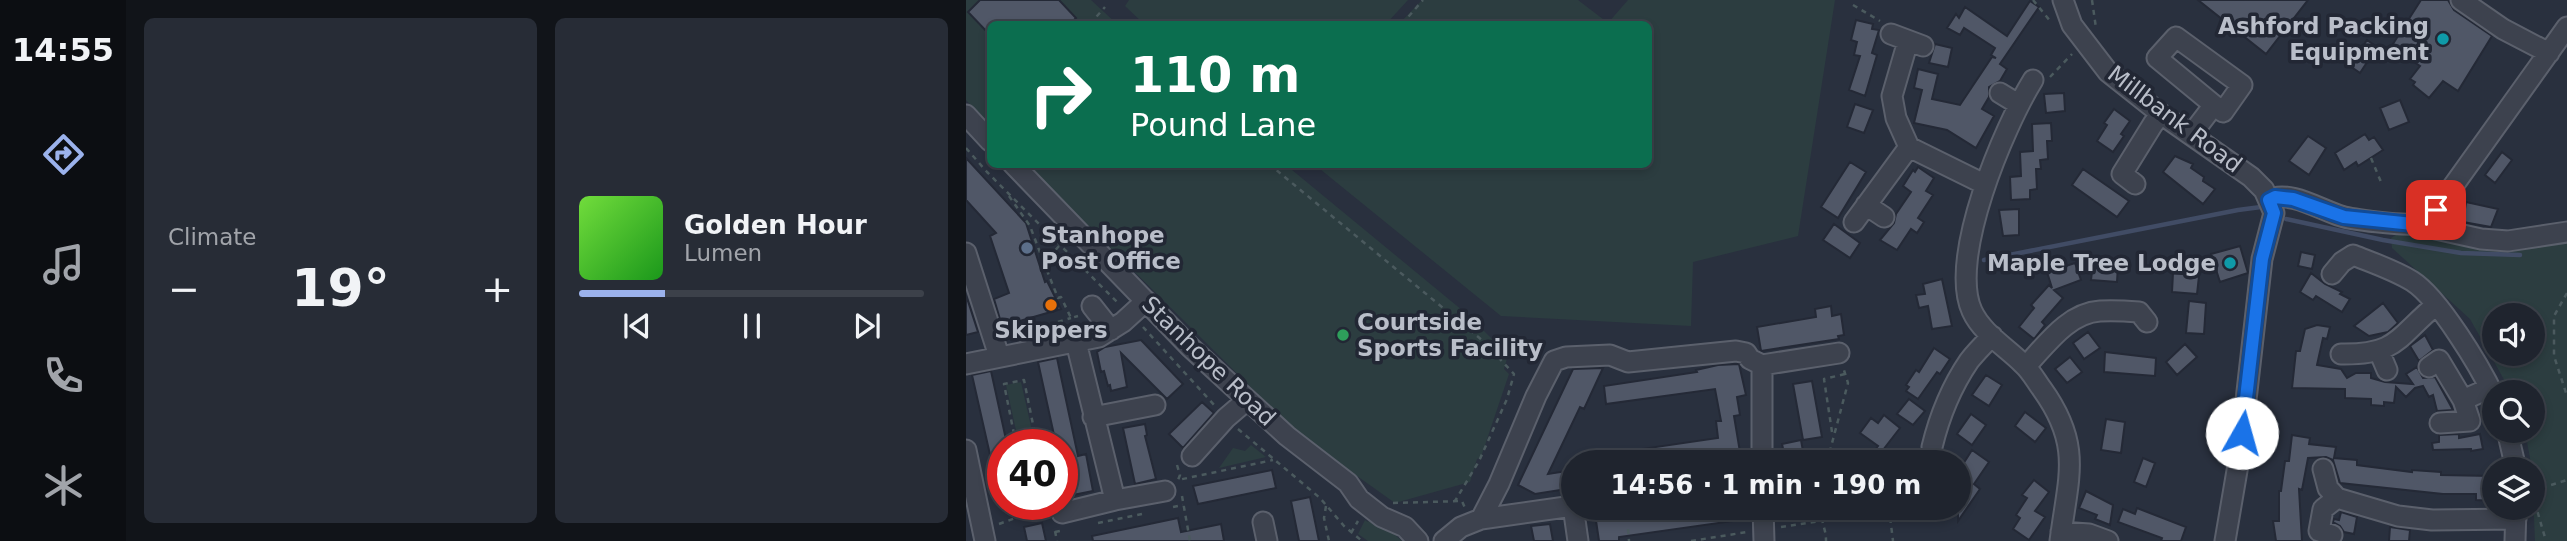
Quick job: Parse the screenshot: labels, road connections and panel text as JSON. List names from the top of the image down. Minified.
{"streets":{"street":["Millbank Road","Stanhope Road"]},"places":["Ashford Packing Equipment","Stanhope Post Office","Maple Tree Lodge","Skippers","Courtside Sports Facility"],"page":{"tabs":"14:55","tile":"Climate","turn":["110 m","Pound Lane"],"song":["Golden Hour","Lumen"],"heat":["−","19°","+"],"limit":"40","trip":"14:56 · 1 min · 190 m"}}
